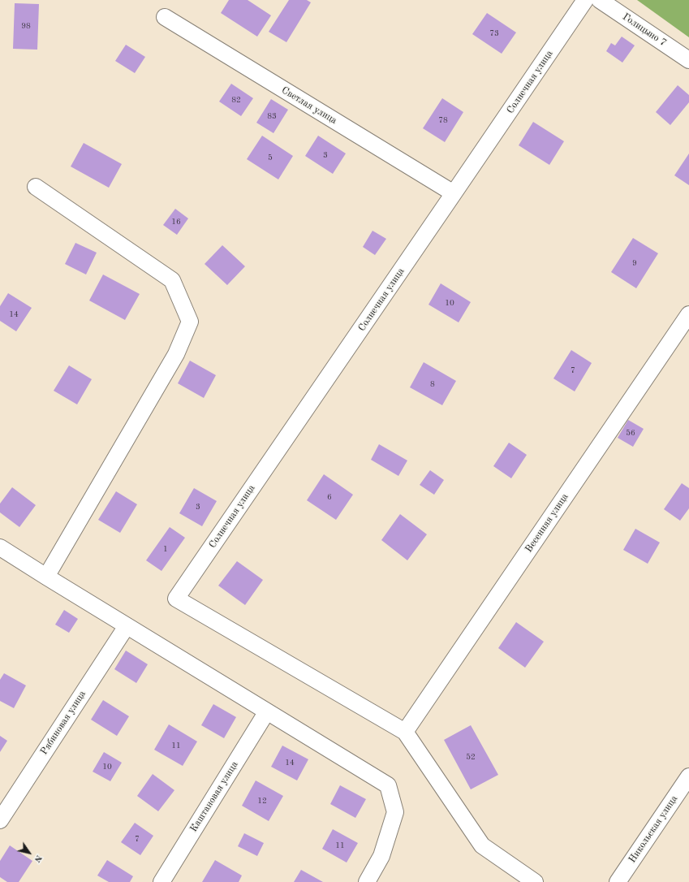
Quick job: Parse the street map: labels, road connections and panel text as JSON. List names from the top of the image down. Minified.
{"streets":{"street":["Голицыно 7","Солнечная улица","Светлая улица","Весенняя улица","Рябиновая улица","Каштановая улица","Никольская улица"]},"crossings":[["Солнечная улица","Светлая улица"],["Солнечная улица","Весенняя улица"]],"house_numbers":["98","73","82","83","78","3","5","16","9","10","14","7","8","56","6","3","1","11","52","14","10","12","7","11"],"north":"bottom right"}
